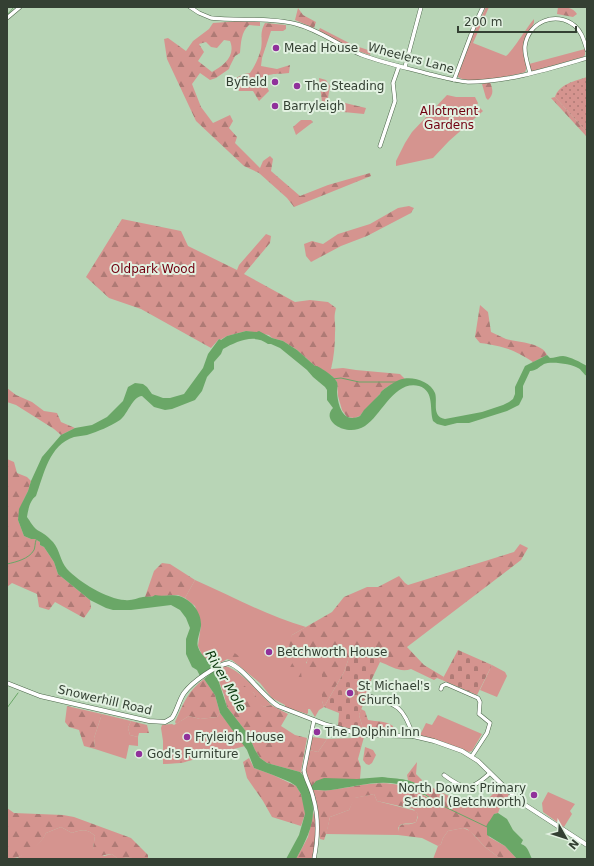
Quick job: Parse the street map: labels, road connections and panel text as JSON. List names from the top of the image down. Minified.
{"streets":{"street":["Wheelers Lane","Snowerhill Road"]},"water":["River Mole"],"parks":["Allotment Gardens","Oldpark Wood"],"places":["Mead House","Byfield","The Steading","Barryleigh","Betchworth House","St Michael's Church","The Dolphin Inn","Fryleigh House","God's Furniture","North Downs Primary School (Betchworth)"],"scale_bar":"200 m","north":"bottom right"}
